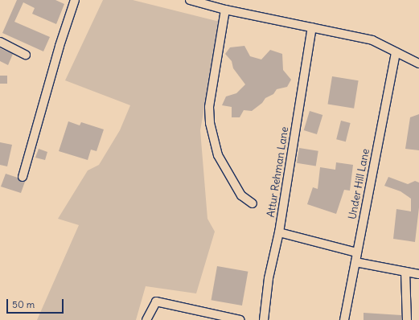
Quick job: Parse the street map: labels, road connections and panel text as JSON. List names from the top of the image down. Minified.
{"streets":{"street":["Attur Rehman Lane","Under Hill Lane"]},"scale_bar":"50 m"}
